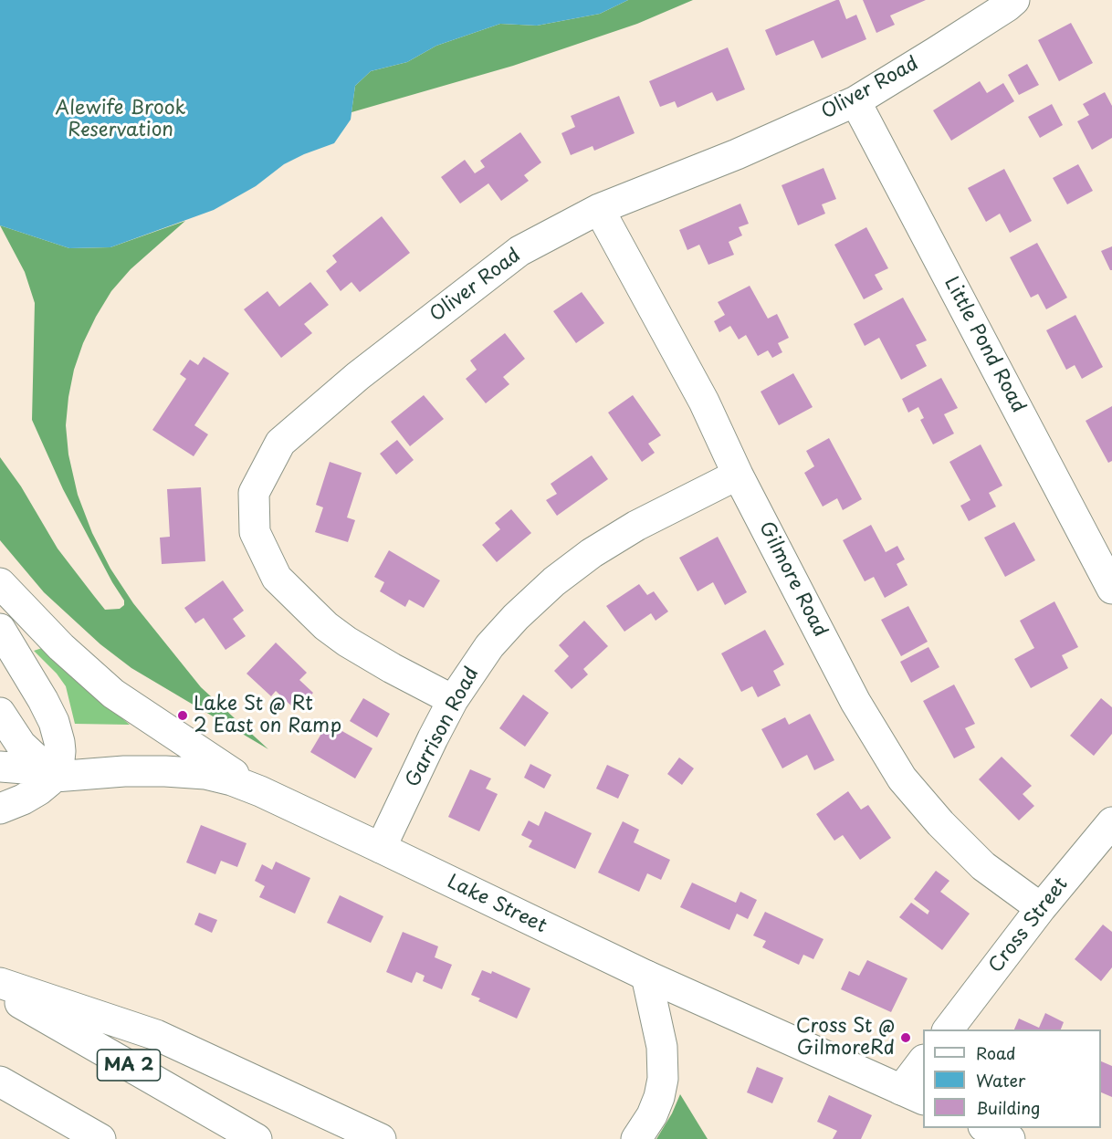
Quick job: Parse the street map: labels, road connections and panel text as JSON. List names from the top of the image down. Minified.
{"streets":{"main road":["Oliver Road","Little Pond Road","Gilmore Road","Garrison Road","Lake Street","Cross Street","MA 2"]},"crossings":[["Oliver Road","Little Pond Road"],["Oliver Road","Gilmore Road"],["Oliver Road","Garrison Road"],["Gilmore Road","Garrison Road"],["Gilmore Road","Cross Street"],["Garrison Road","Lake Street"]],"parks":["Alewife Brook Reservation"],"places":["Lake St @ Rt 2 East on Ramp","Cross St @ GilmoreRd"],"legend":["Road","Water","Building"]}
